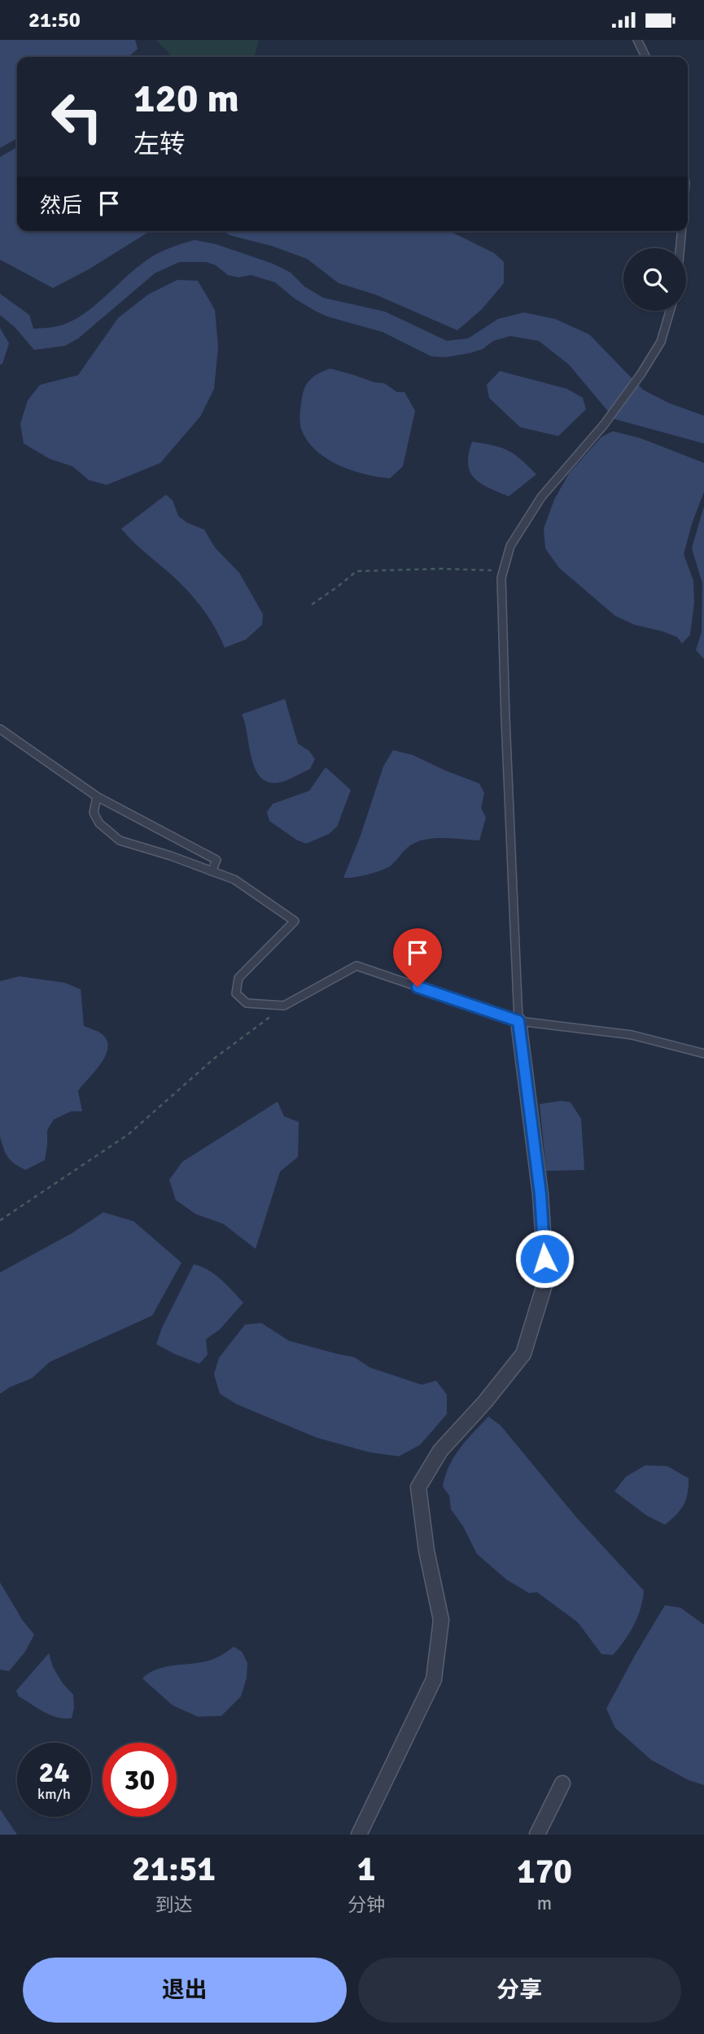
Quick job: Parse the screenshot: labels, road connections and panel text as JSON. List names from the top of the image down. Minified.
{"page":{"status":"21:50","turn":["120 m","左转"],"then":"然后","speed":"24 km/h","limit":"30","eta":["21:51","到达","1","分钟","170","m"],"buttons":["退出","分享"]}}
